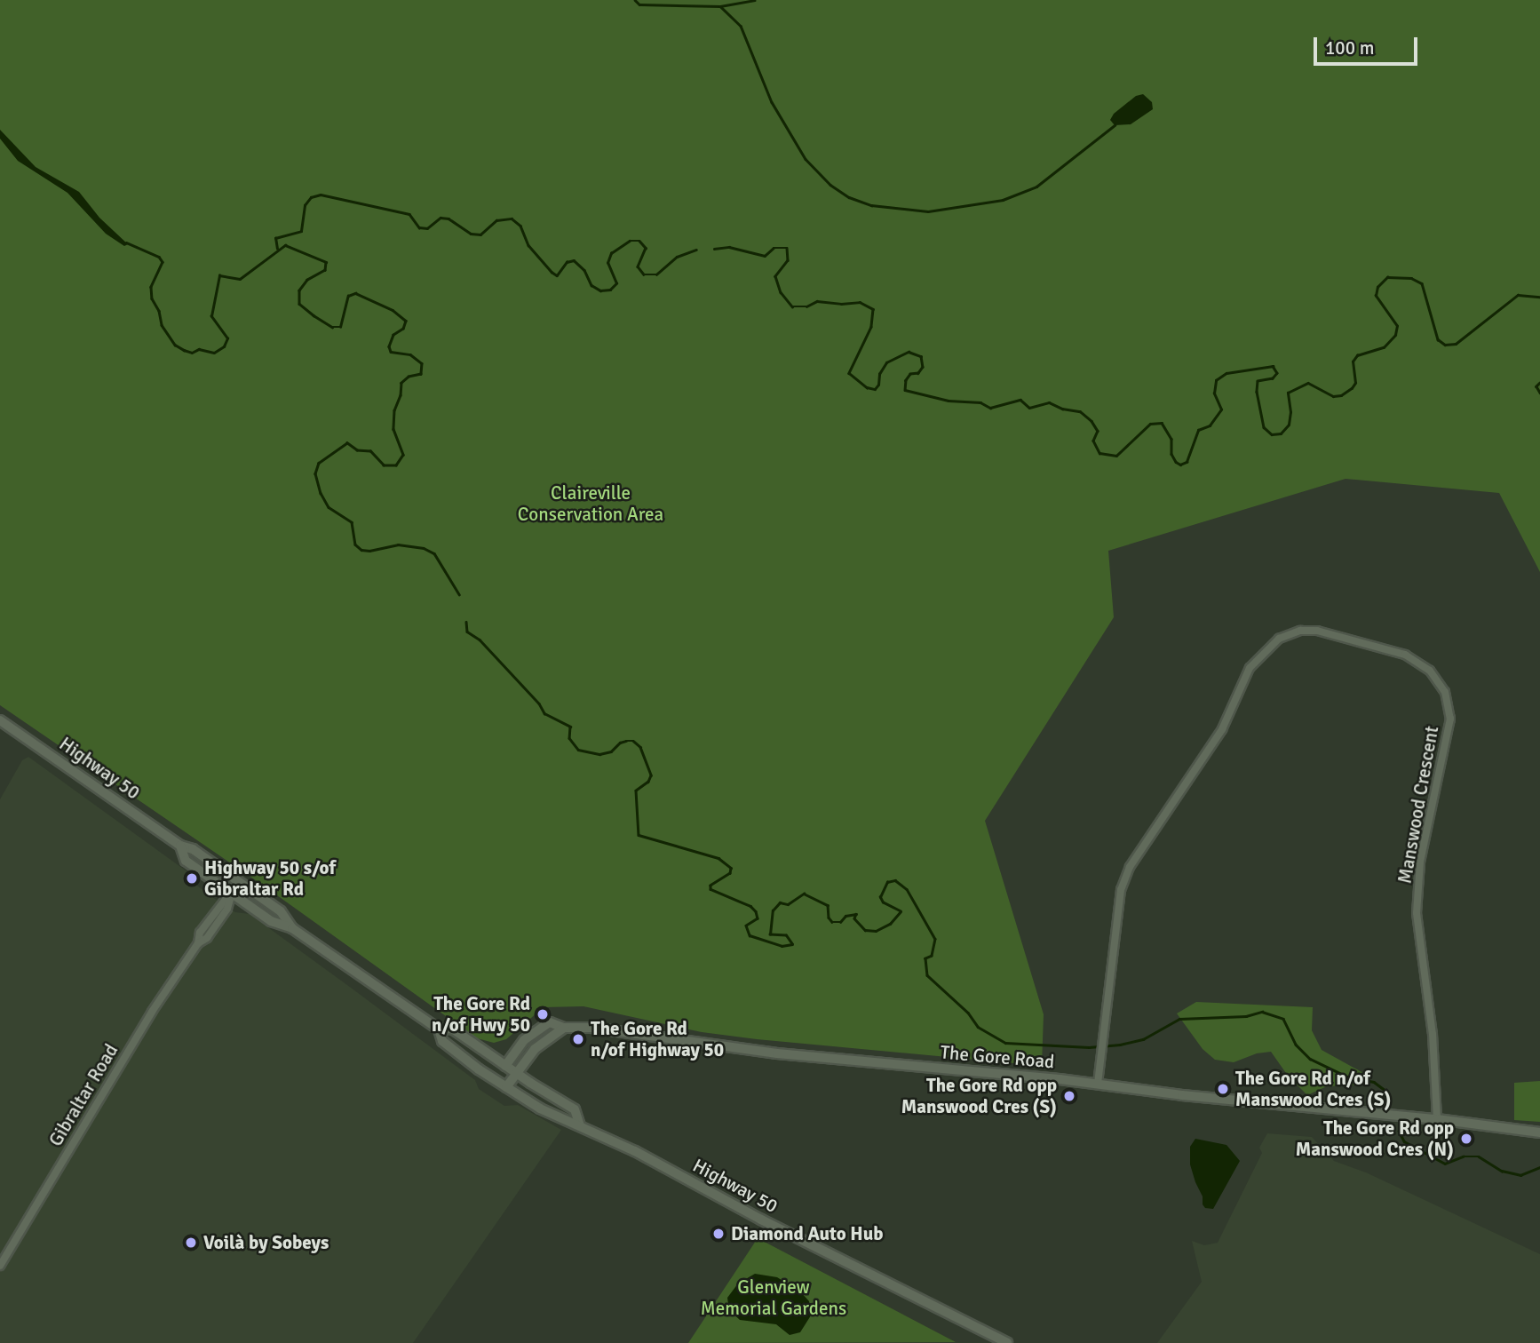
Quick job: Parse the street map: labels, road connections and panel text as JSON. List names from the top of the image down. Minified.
{"streets":{"main road":["Highway 50","The Gore Road"],"street":["Manswood Crescent","Gibraltar Road"]},"crossings":[["Highway 50","The Gore Road"],["Highway 50","Gibraltar Road"],["Manswood Crescent","The Gore Road"]],"parks":["Claireville Conservation Area","Glenview Memorial Gardens"],"places":["Highway 50 s/of Gibraltar Rd","The Gore Rd n/of Hwy 50","The Gore Rd n/of Highway 50","The Gore Rd n/of Manswood Cres (S)","The Gore Rd opp Manswood Cres (S)","The Gore Rd opp Manswood Cres (N)","Diamond Auto Hub","Voilà by Sobeys"],"scale_bar":"100 m"}
